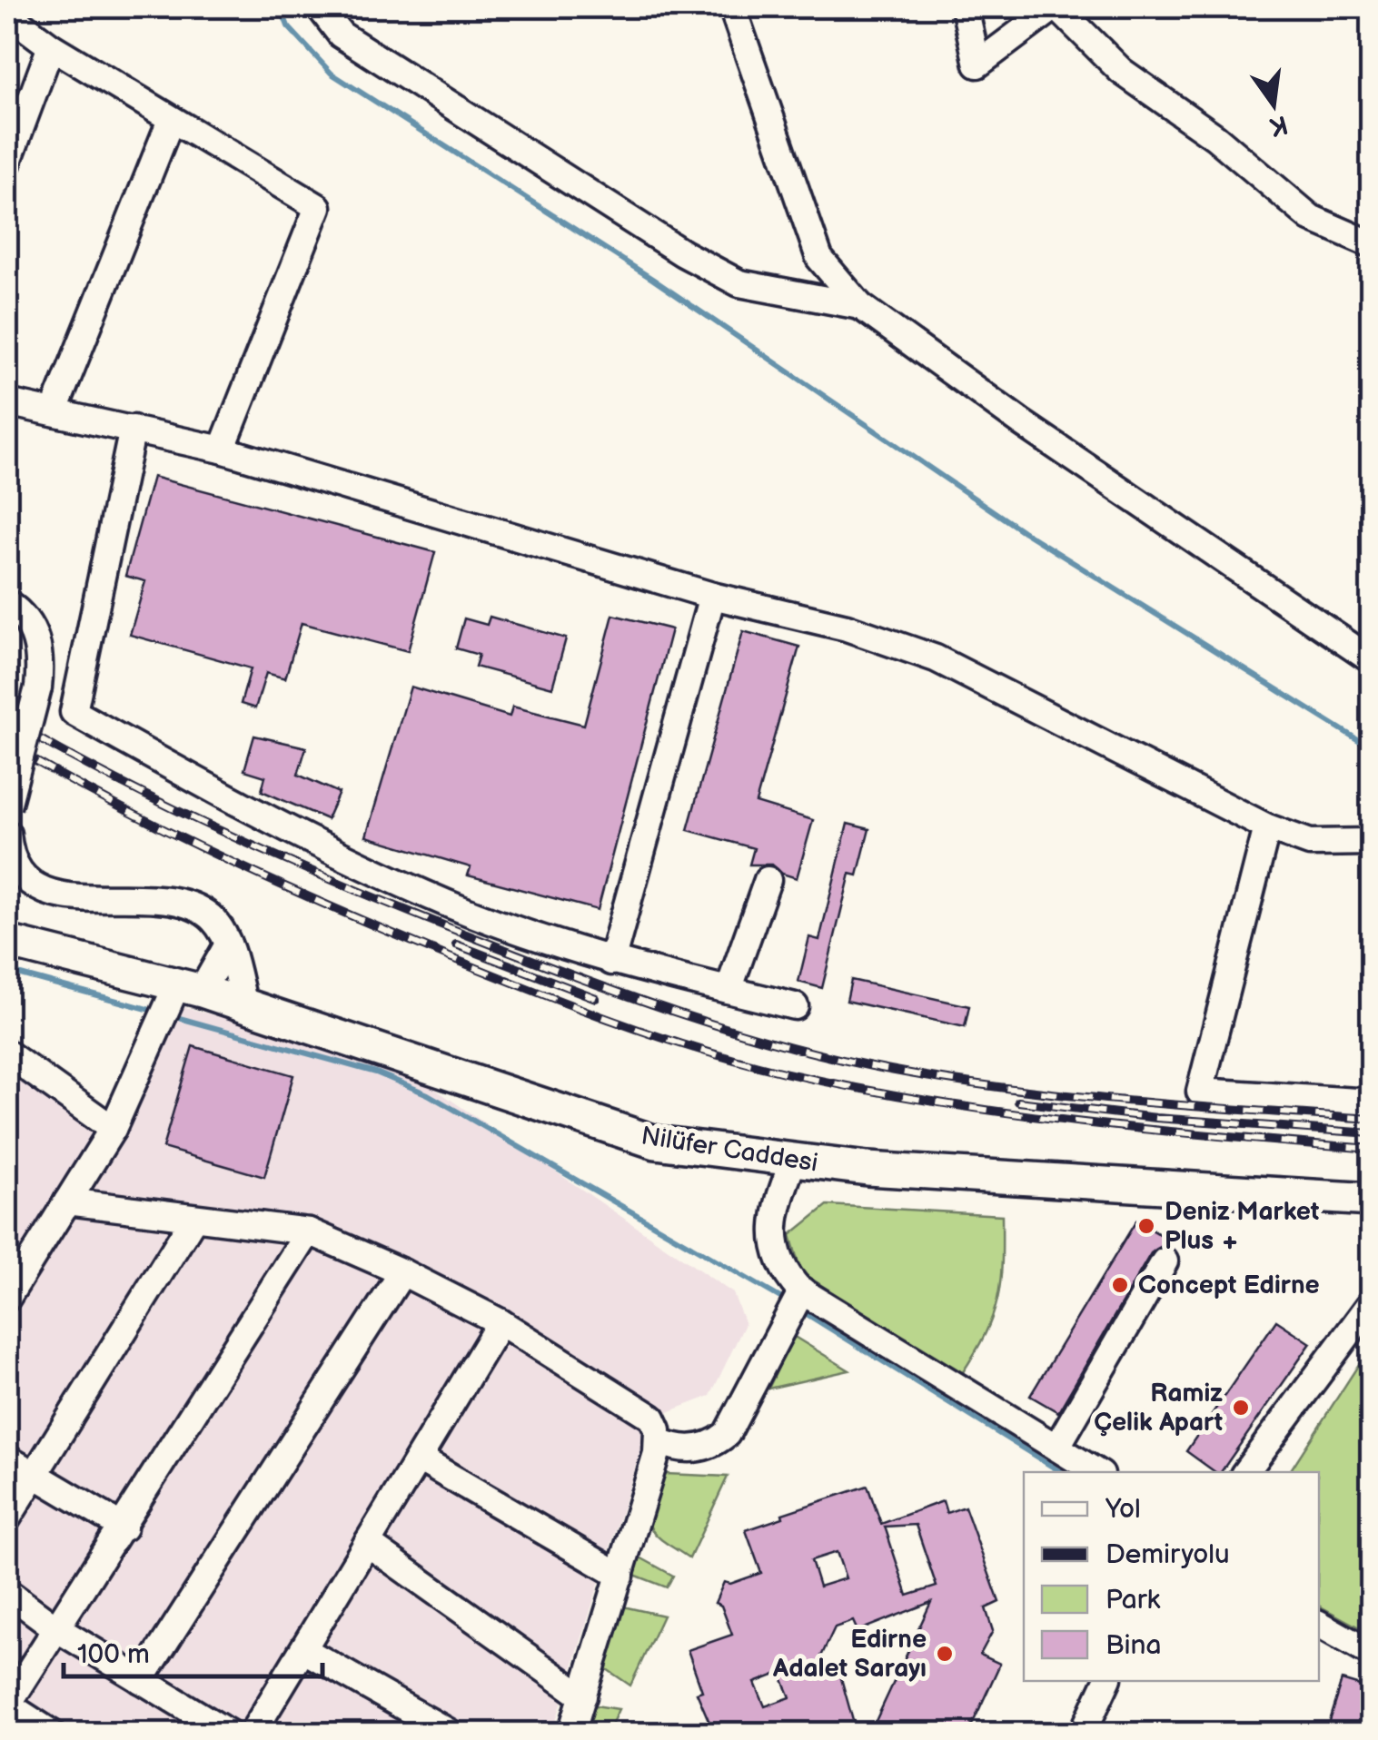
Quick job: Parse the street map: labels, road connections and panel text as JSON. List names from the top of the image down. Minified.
{"streets":{"main road":["Nilüfer Caddesi"]},"places":["Deniz Market Plus +","Concept Edirne","Ramiz Çelik Apart","Edirne Adalet Sarayı"],"legend":["Yol","Demiryolu","Park","Bina"],"scale_bar":"100 m","north":"bottom"}
